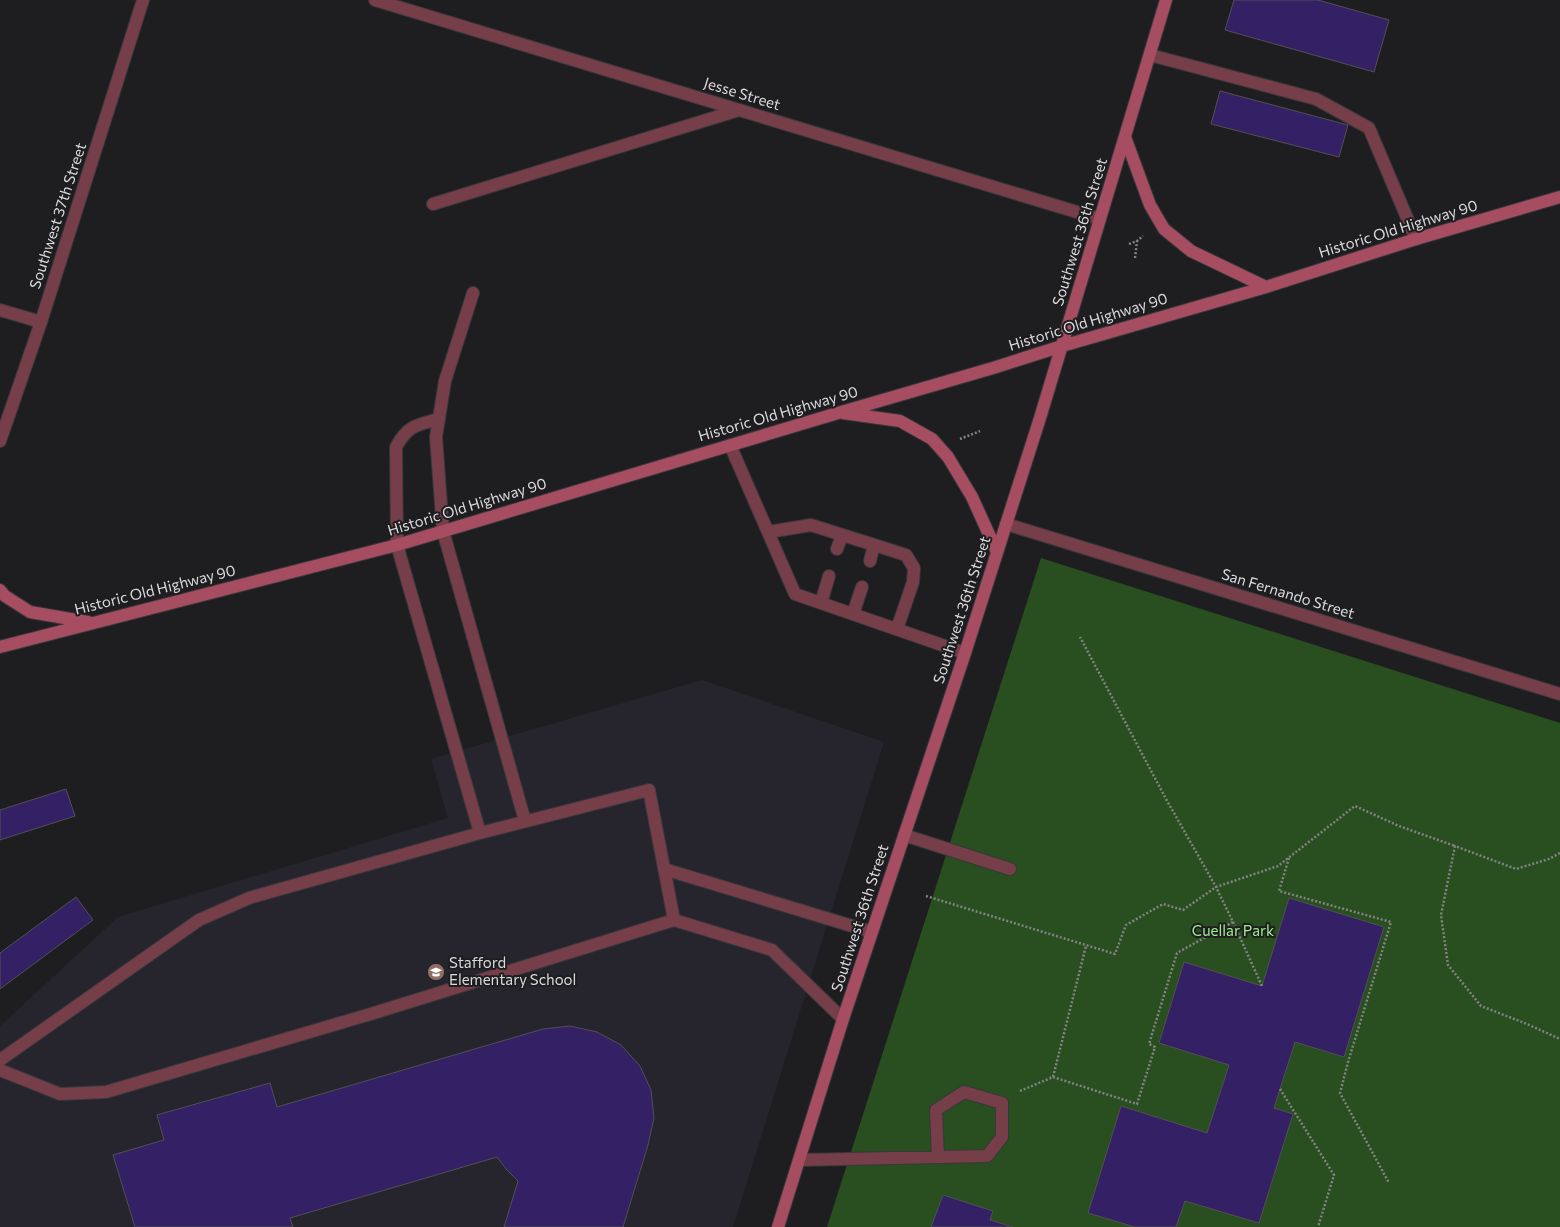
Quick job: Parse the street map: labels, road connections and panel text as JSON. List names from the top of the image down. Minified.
{"streets":{"main road":["Historic Old Highway 90","Southwest 36th Street"],"street":["Jesse Street","Southwest 37th Street","San Fernando Street"]},"crossings":[["Jesse Street","Southwest 36th Street"],["Historic Old Highway 90","Southwest 36th Street"],["Southwest 36th Street","San Fernando Street"]],"parks":["Cuellar Park"],"places":{"school or university":["Stafford Elementary School"]}}
